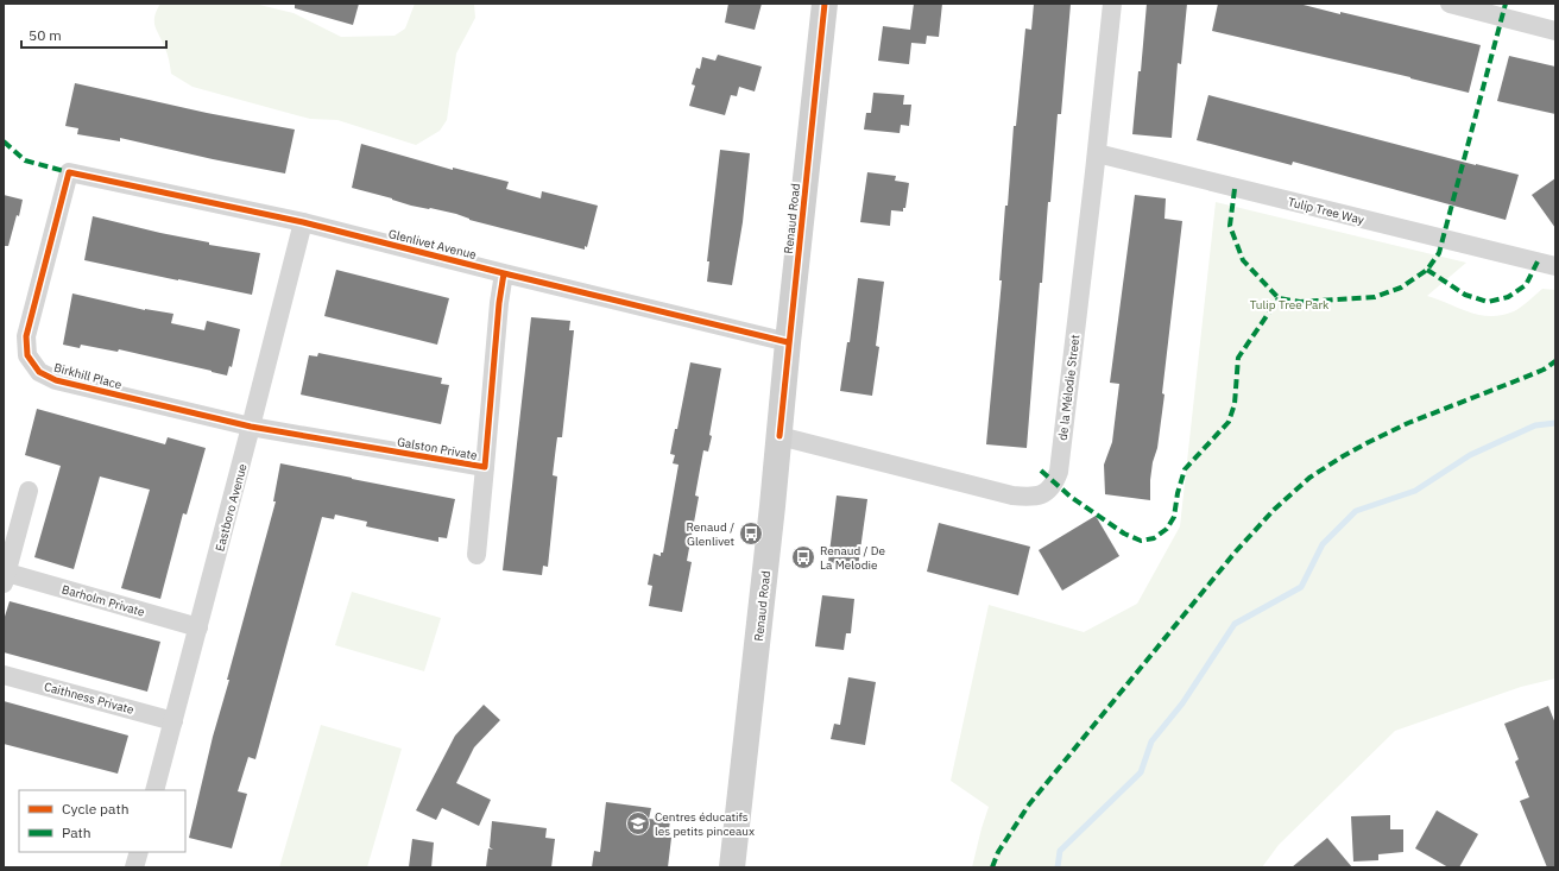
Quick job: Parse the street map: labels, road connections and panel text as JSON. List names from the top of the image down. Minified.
{"streets":{"street":["Tulip Tree Way","Renaud Road","Glenlivet Avenue","Birkhill Place","de la Mélodie Street","Galston Private","Eastboro Avenue","Barholm Private","Caithness Private"]},"crossings":[["Tulip Tree Way","de la Mélodie Street"],["Renaud Road","Glenlivet Avenue"],["Renaud Road","de la Mélodie Street"],["Glenlivet Avenue","Birkhill Place"],["Glenlivet Avenue","Galston Private"],["Glenlivet Avenue","Eastboro Avenue"],["Birkhill Place","Galston Private"],["Birkhill Place","Eastboro Avenue"],["Galston Private","Eastboro Avenue"],["Eastboro Avenue","Barholm Private"],["Eastboro Avenue","Caithness Private"]],"parks":["Tulip Tree Park"],"places":{"bus stop":["Renaud / Glenlivet","Renaud / De La Melodie"],"school or university":["Centres éducatifs les petits pinceaux"]},"legend":["Cycle path","Path"],"scale_bar":"50 m"}
